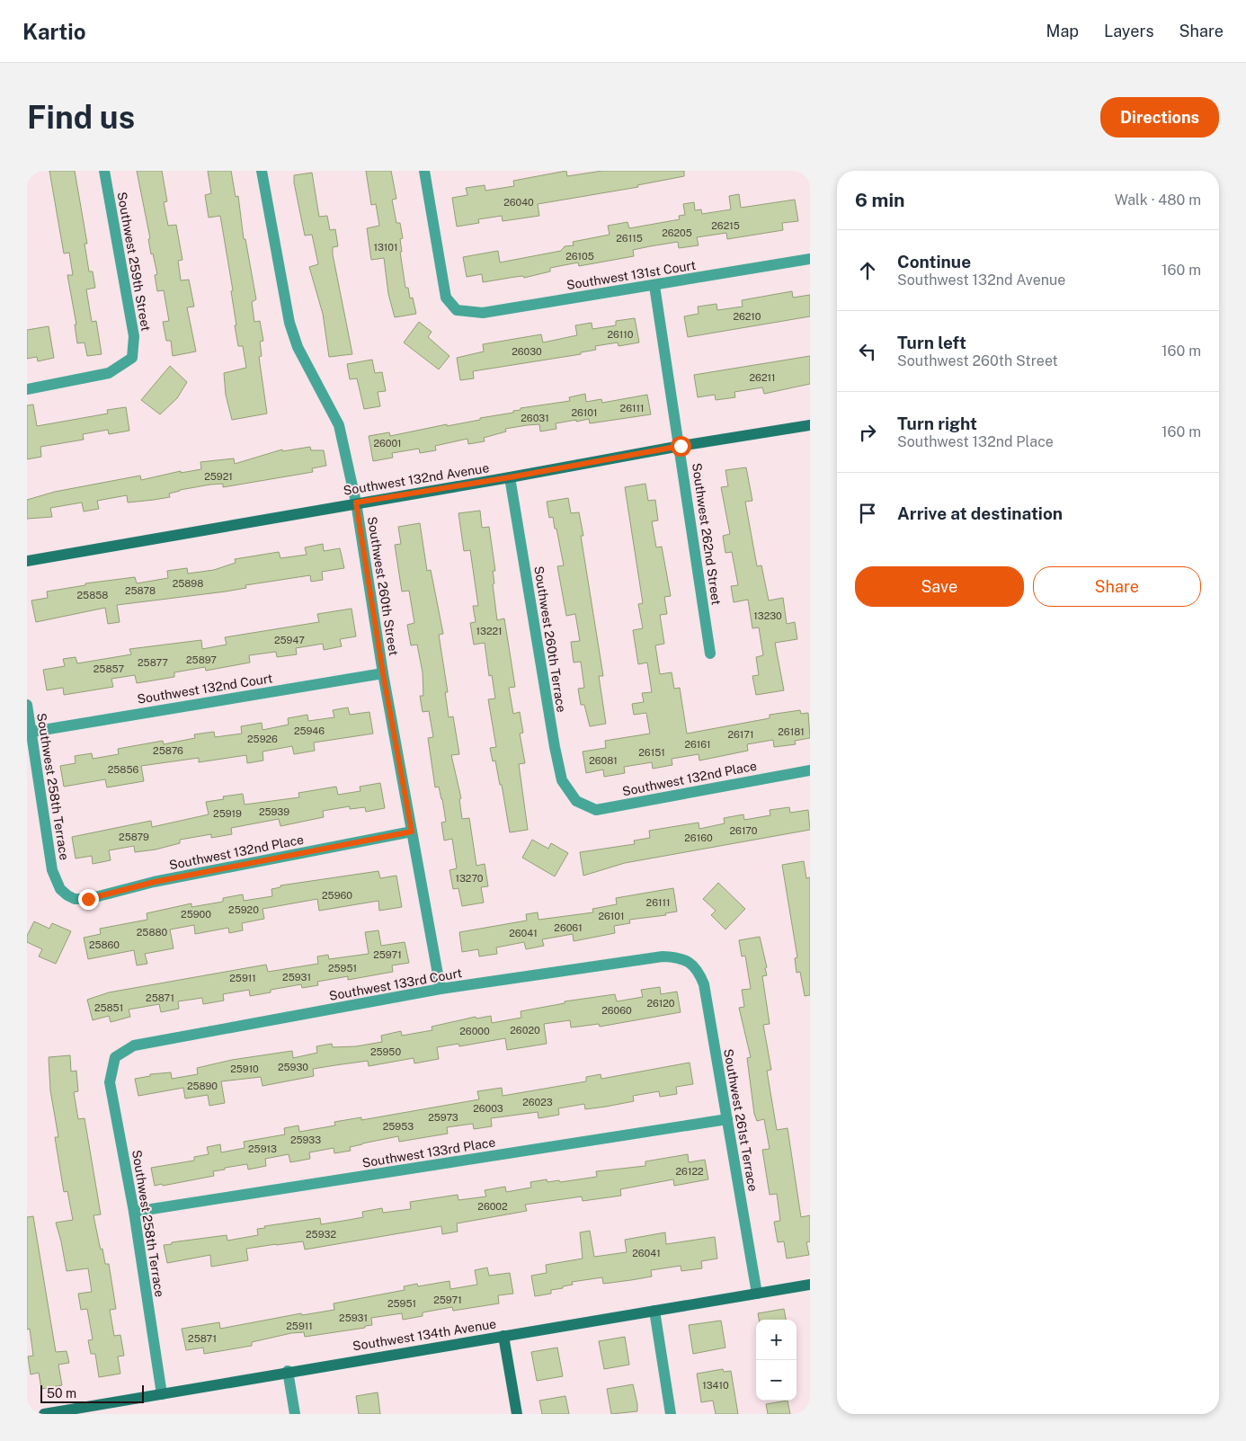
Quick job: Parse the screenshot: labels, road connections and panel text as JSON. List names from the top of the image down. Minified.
{"streets":{"street":["Southwest 259th Street","Southwest 131st Court","Southwest 132nd Avenue","Southwest 262nd Street","Southwest 260th Street","Southwest 260th Terrace","Southwest 132nd Court","Southwest 132nd Place","Southwest 258th Terrace","Southwest 133rd Court","Southwest 261st Terrace","Southwest 133rd Place","Southwest 134th Avenue"]},"crossings":[["Southwest 131st Court","Southwest 262nd Street"],["Southwest 132nd Avenue","Southwest 262nd Street"],["Southwest 132nd Avenue","Southwest 260th Street"],["Southwest 132nd Avenue","Southwest 260th Terrace"],["Southwest 260th Street","Southwest 132nd Court"],["Southwest 260th Street","Southwest 132nd Place"],["Southwest 260th Street","Southwest 133rd Court"],["Southwest 260th Terrace","Southwest 132nd Place"],["Southwest 132nd Court","Southwest 258th Terrace"],["Southwest 132nd Place","Southwest 258th Terrace"],["Southwest 258th Terrace","Southwest 133rd Court"],["Southwest 258th Terrace","Southwest 133rd Place"],["Southwest 258th Terrace","Southwest 134th Avenue"],["Southwest 133rd Court","Southwest 261st Terrace"],["Southwest 261st Terrace","Southwest 133rd Place"],["Southwest 261st Terrace","Southwest 134th Avenue"]],"house_numbers":["26040","26215","26205","26115","13101","26105","26210","26110","26030","26211","26111","26101","26031","26001","25921","25898","25878","25858","13230","13221","25947","25897","25877","25857","25946","26181","26171","25926","26161","25876","26151","26081","25856","25939","25919","26170","25879","26160","13270","25960","26111","25920","25900","26101","26061","25880","26041","25860","25971","25951","25931","25911","25871","26120","25851","26060","26020","26000","25950","25930","25910","25890","26023","26003","25973","25953","25933","25913","26122","26002","25932","26041","25971","25951","25931","25911","25871","13410"],"scale_bar":"50 m","page":{"header":"Kartio","nav":["Map","Layers","Share"],"buttons":["Directions",["Save","Share"]],"title":"Find us","heading":["6 min","Walk · 480 m"],"list":[["Continue","Southwest 132nd Avenue","160 m"],["Turn left","Southwest 260th Street","160 m"],["Turn right","Southwest 132nd Place","160 m"],"Arrive at destination"],"map_buttons":["+","−"],"scale":"50 m"}}
